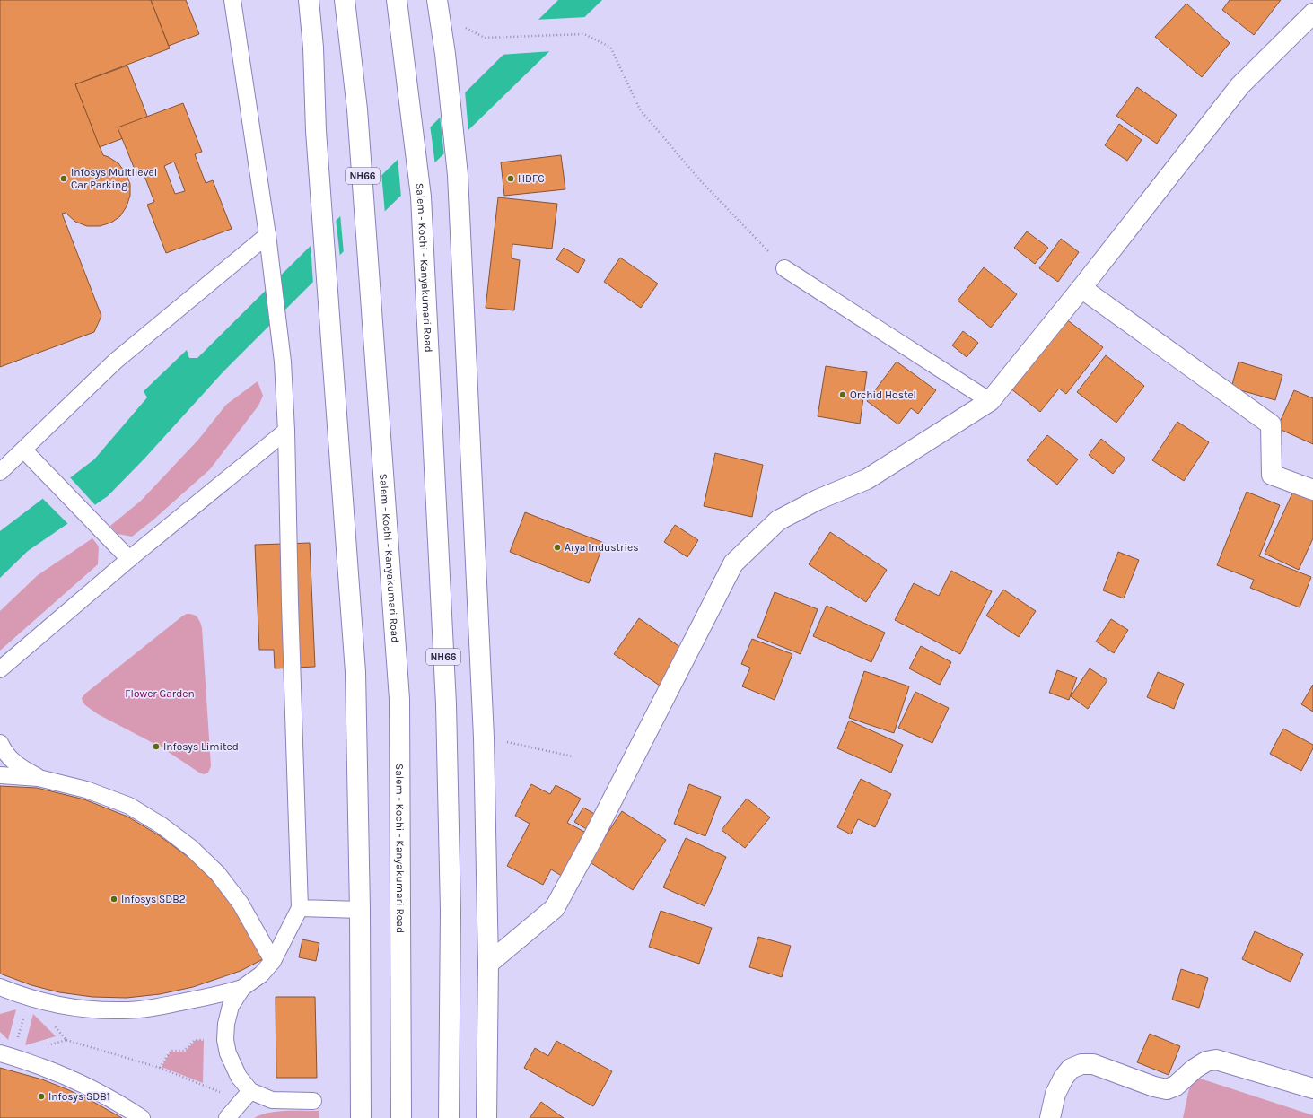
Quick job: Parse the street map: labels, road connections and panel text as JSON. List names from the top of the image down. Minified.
{"streets":{"main road":["NH66","Salem - Kochi - Kanyakumari Road"]},"parks":["Flower Garden"],"places":["Infosys Multilevel Car Parking","HDFC","Orchid Hostel","Arya Industries","Infosys Limited","Infosys SDB2","Infosys SDB1"]}
